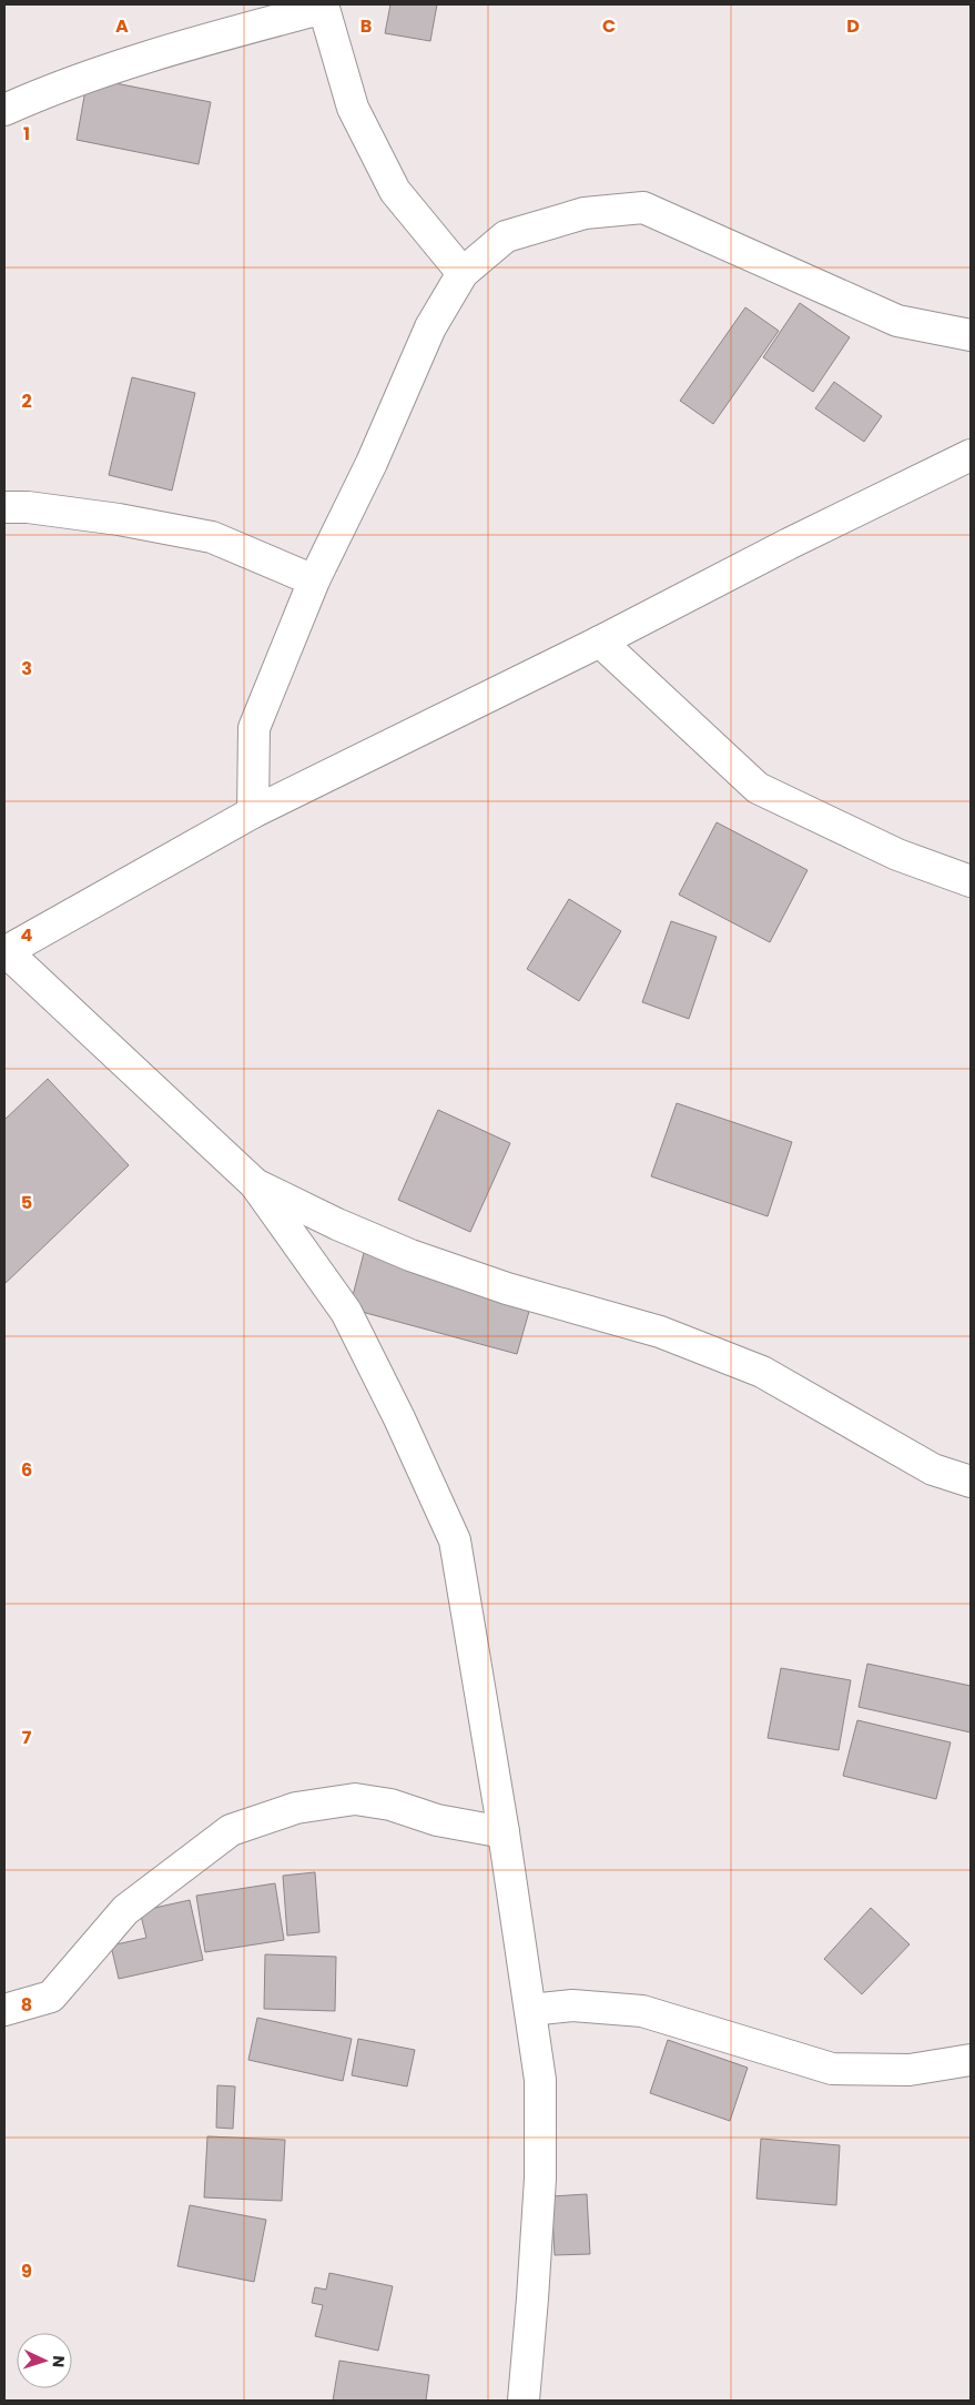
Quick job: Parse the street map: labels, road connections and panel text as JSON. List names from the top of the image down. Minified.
{"north":"right","grid":{"columns":["A","B","C","D"],"rows":["1","2","3","4","5","6","7","8","9"]}}
